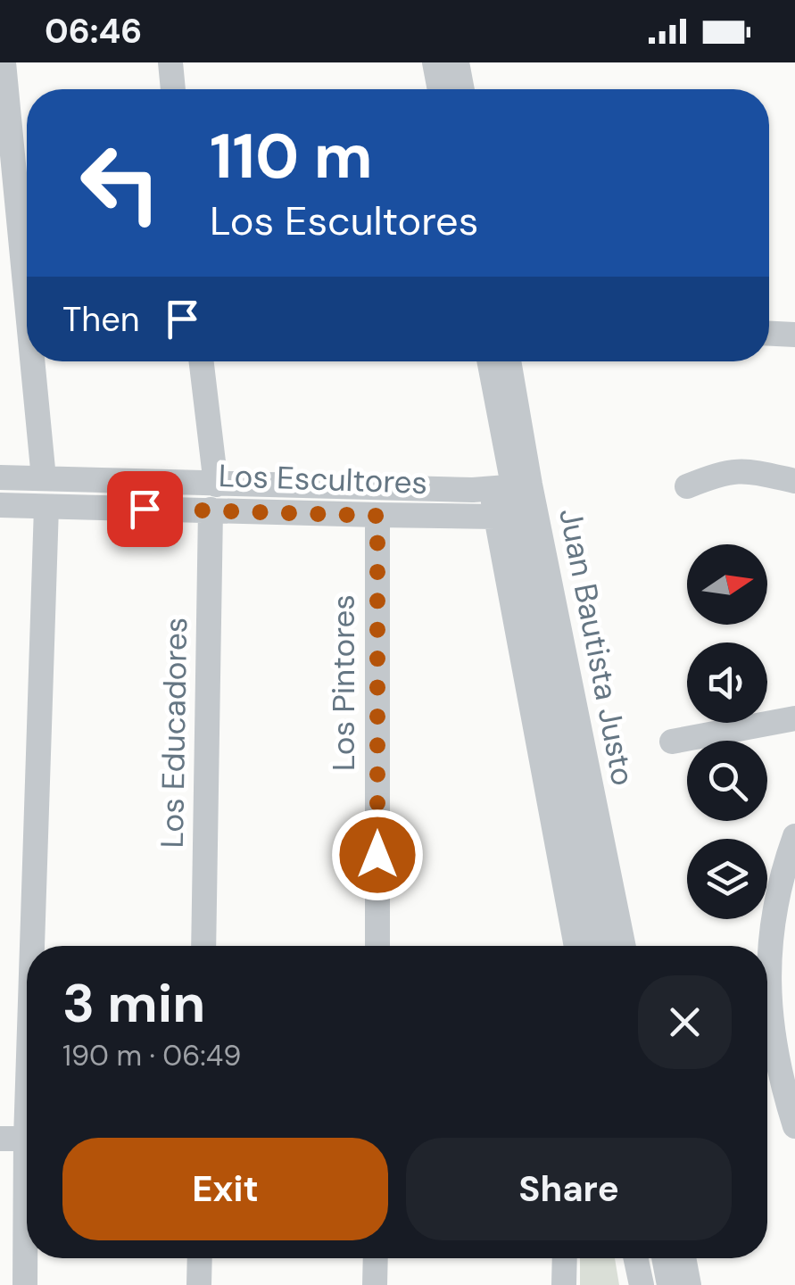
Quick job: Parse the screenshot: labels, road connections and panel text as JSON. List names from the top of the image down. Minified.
{"streets":{"street":["Los Escultores","Juan Bautista Justo","Los Pintores","Los Educadores"]},"crossings":[["Los Escultores","Juan Bautista Justo"],["Los Escultores","Los Pintores"],["Los Escultores","Los Educadores"]],"north":"right","page":{"status":"06:46","turn":["110 m","Los Escultores"],"then":"Then","heading":["3 min","190 m · 06:49"],"buttons":["Exit","Share"]}}
